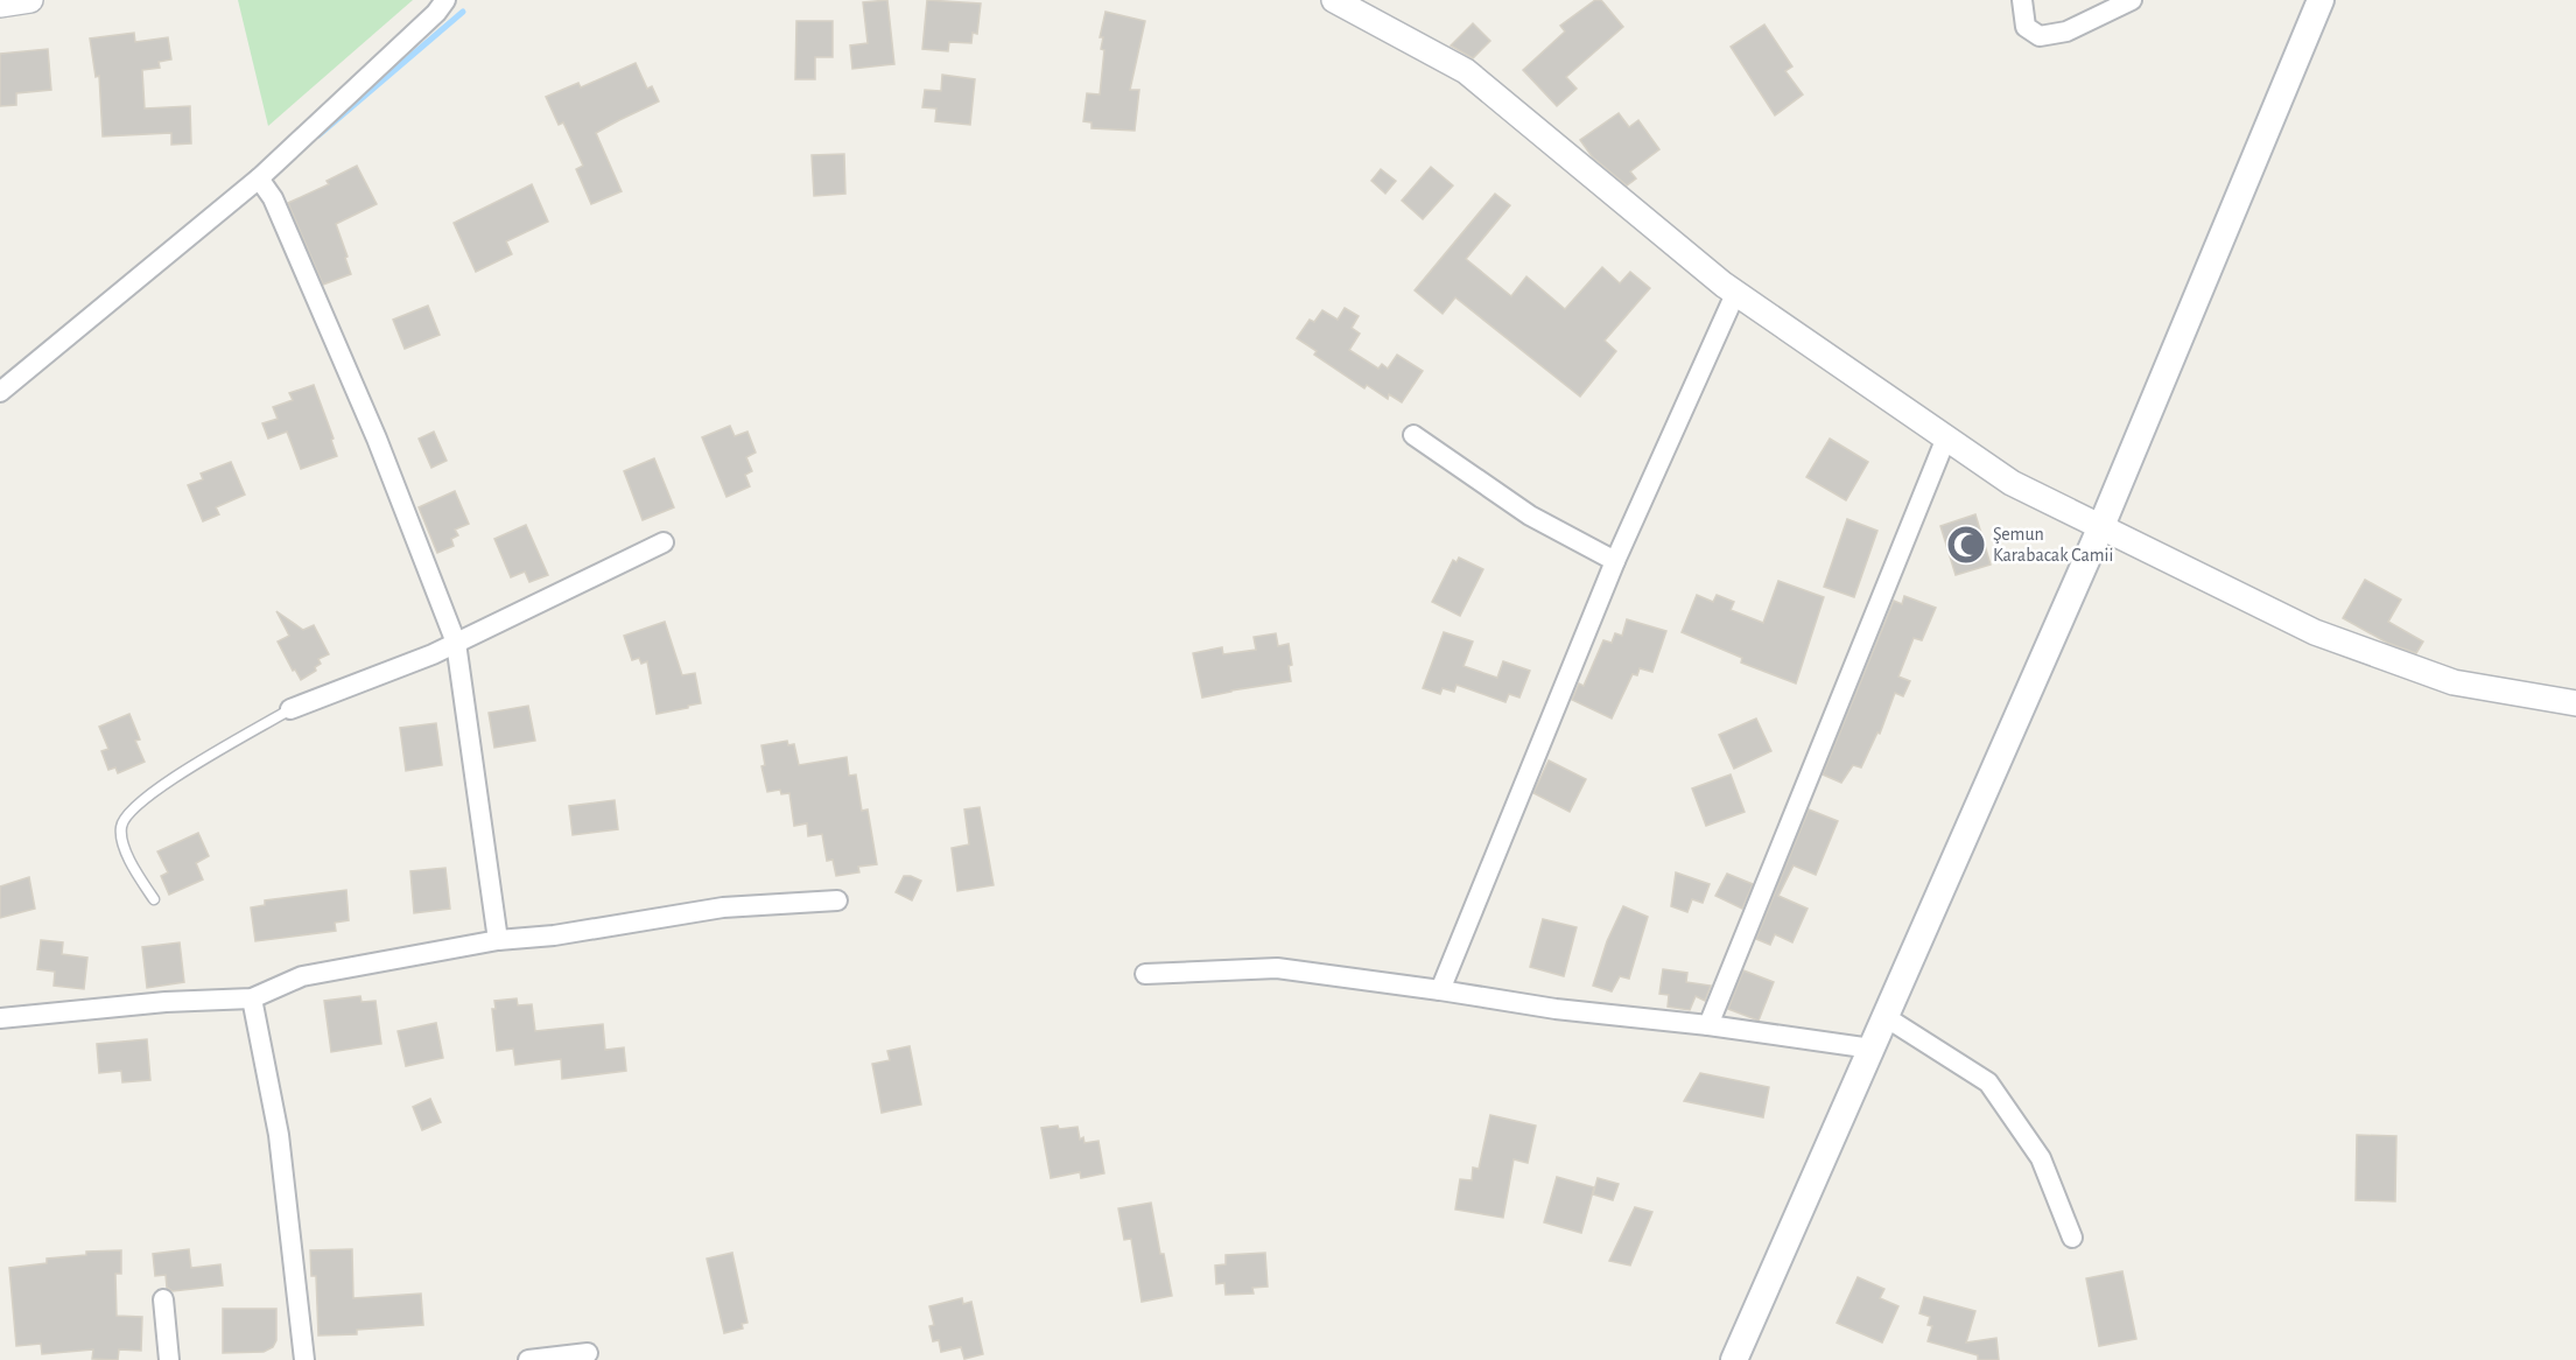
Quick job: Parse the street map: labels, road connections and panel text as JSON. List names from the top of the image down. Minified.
{"places":{"mosque":["Şemun Karabacak Camii"]}}
